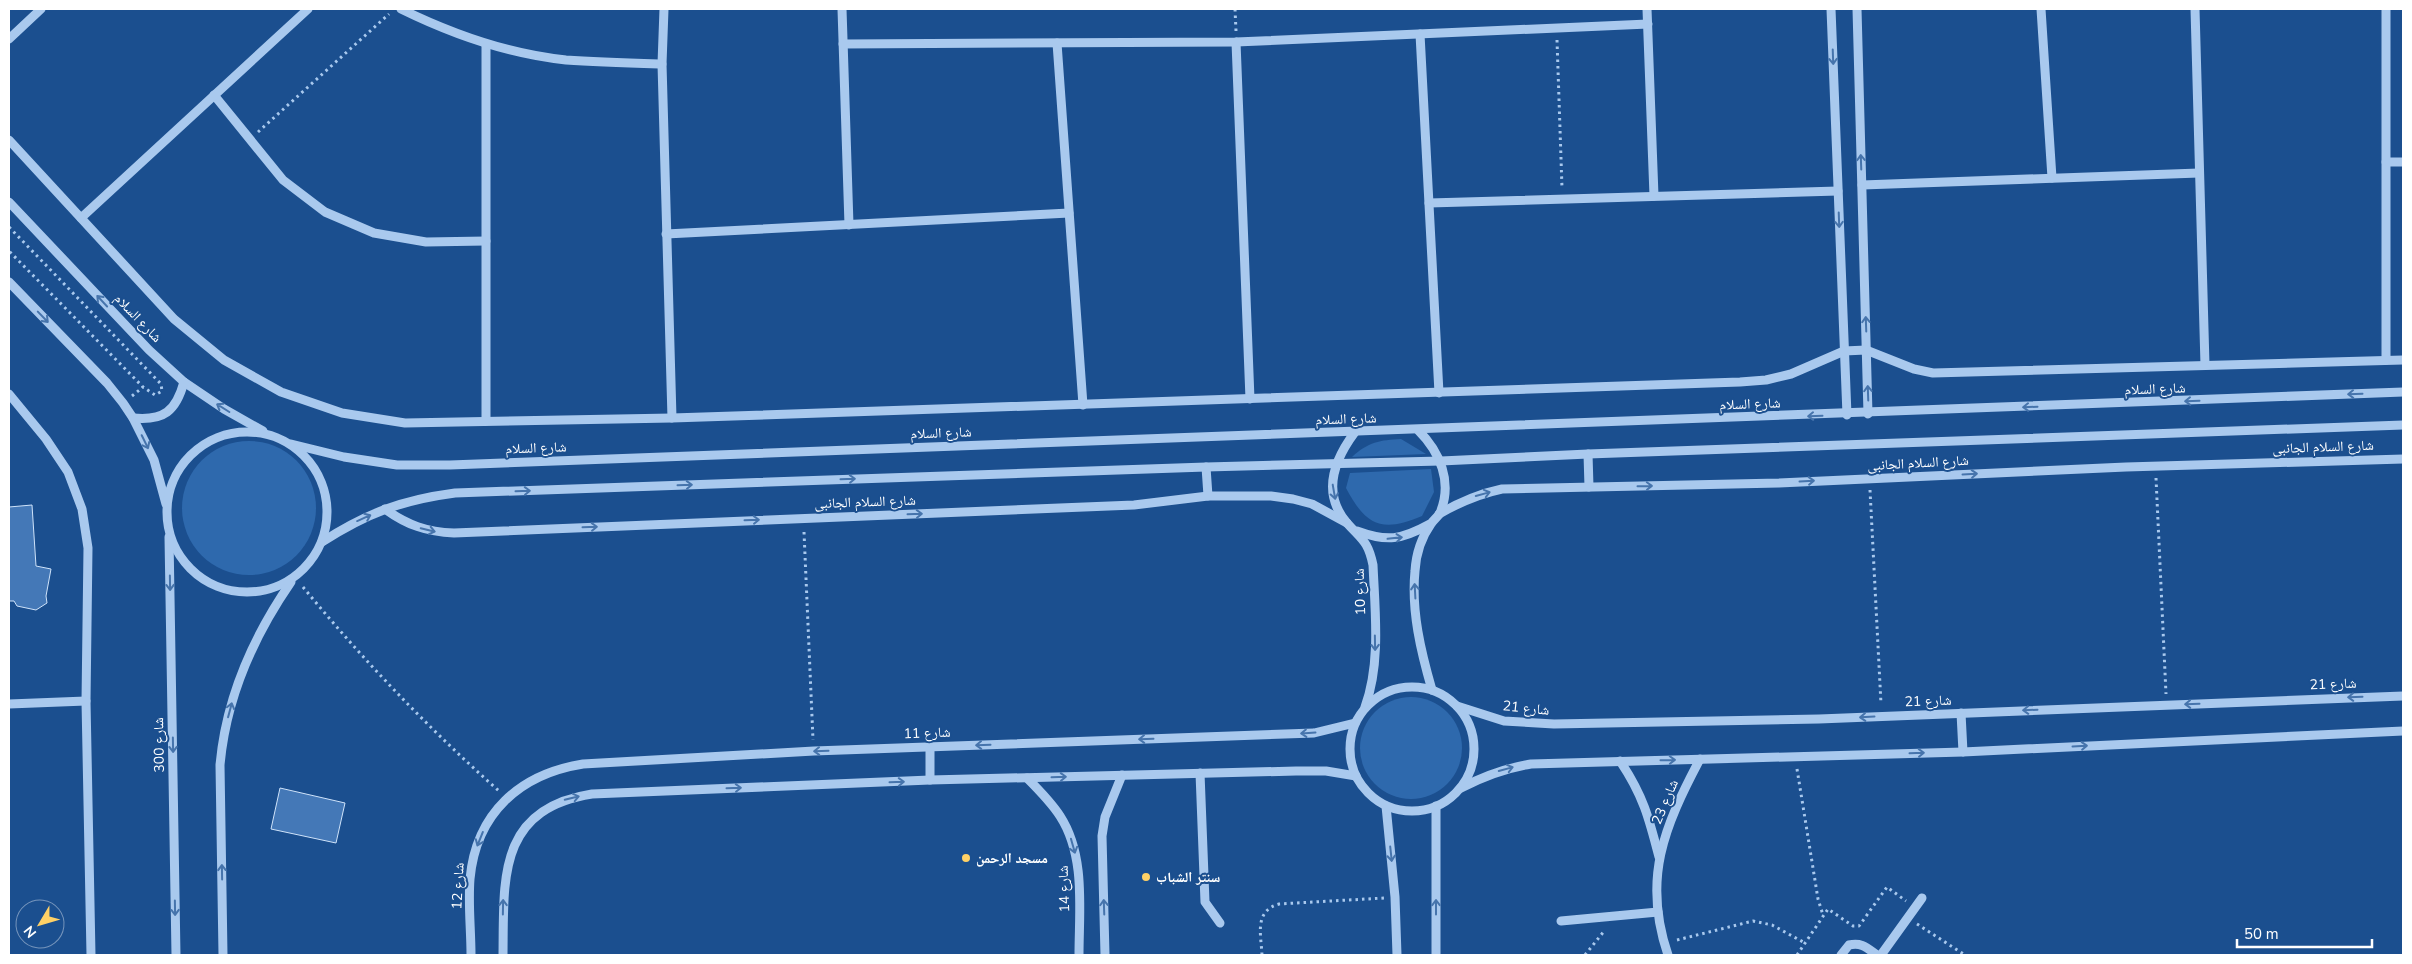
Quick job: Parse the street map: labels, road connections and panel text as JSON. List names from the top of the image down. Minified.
{"streets":{"street":["شارع السلام","شارع السلام الجانبى","شارع 10","شارع 21","شارع 11","شارع 300","شارع 23","شارع 12","شارع 14"]},"crossings":[["شارع السلام","شارع 10"],["شارع السلام","شارع 300"],["شارع السلام الجانبى","شارع 10"],["شارع 10","شارع 21"],["شارع 10","شارع 11"],["شارع 21","شارع 11"],["شارع 11","شارع 12"]],"one_way":["شارع 12"],"places":["مسجد الرحمن","سنتر الشباب"],"scale_bar":"50 m","north":"bottom left"}
